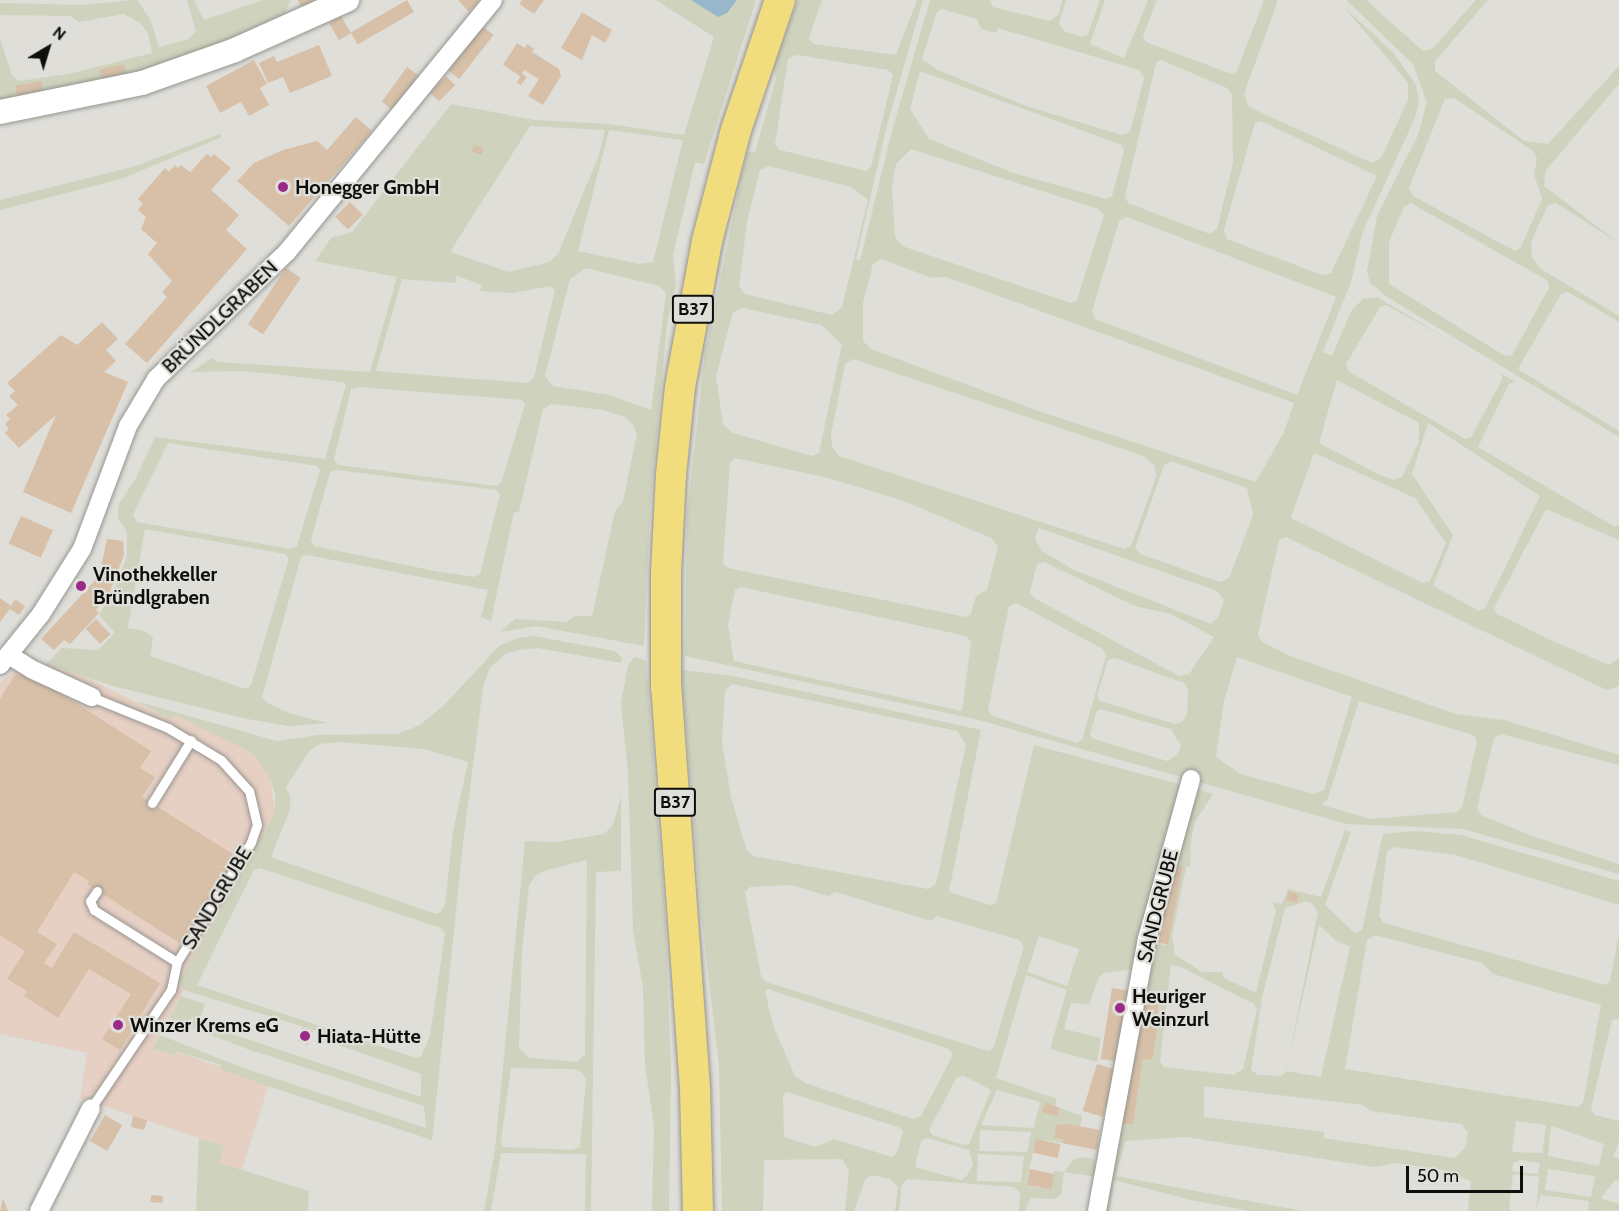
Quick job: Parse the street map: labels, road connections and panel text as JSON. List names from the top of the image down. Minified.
{"streets":{"main road":["B37"],"street":["BRÜNDLGRABEN","SANDGRUBE"]},"crossings":[["BRÜNDLGRABEN","SANDGRUBE"]],"places":["Honegger GmbH","Vinothekkeller Bründlgraben","Heuriger Weinzurl","Winzer Krems eG","Hiata-Hütte"],"scale_bar":"50 m","north":"top right"}
